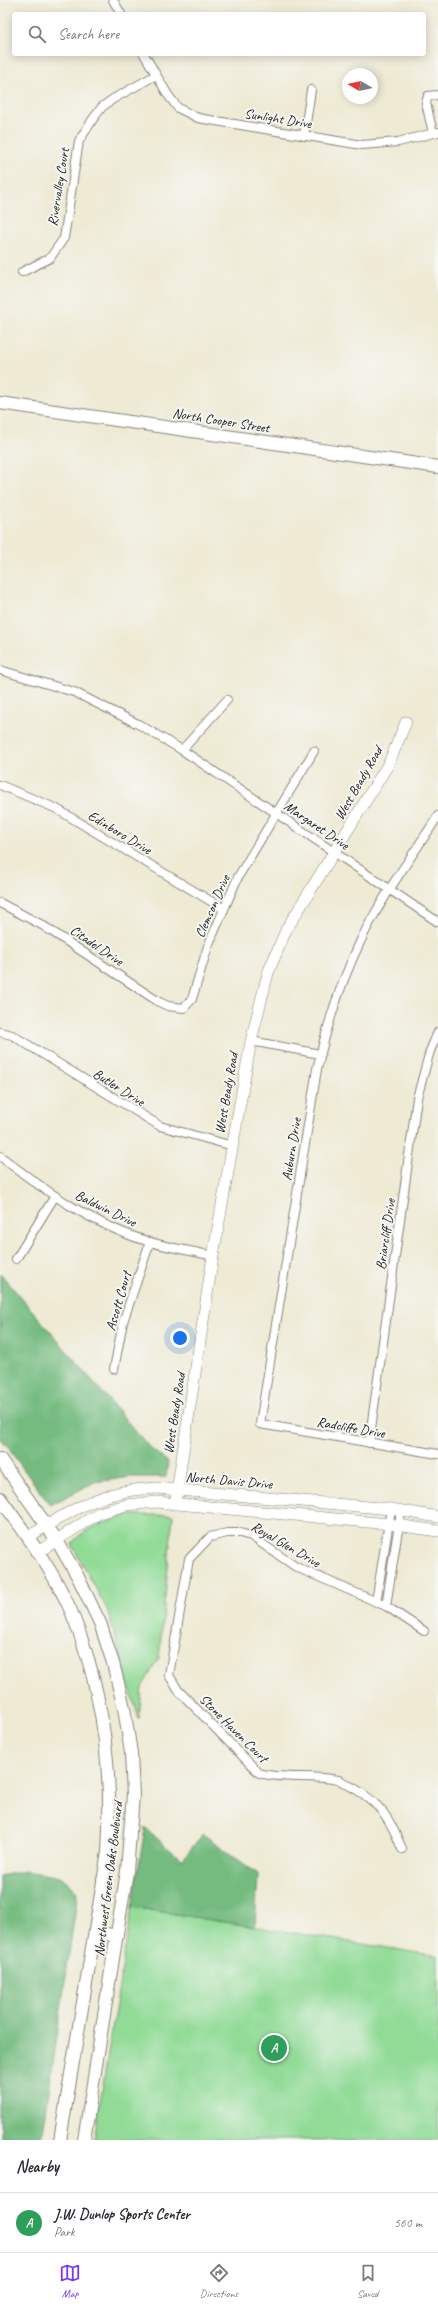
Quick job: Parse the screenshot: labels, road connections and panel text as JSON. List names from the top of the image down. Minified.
{"streets":{"main road":["North Cooper Street","Northwest Green Oaks Boulevard"],"street":["Sunlight Drive","Rivervalley Court","West Beady Road","Margaret Drive","Edinboro Drive","Clemson Drive","Citadel Drive","Butler Drive","Auburn Drive","Baldwin Drive","Briarcliff Drive","Ascott Court","Radcliffe Drive","North Davis Drive","Royal Glen Drive","Stone Haven Court"]},"crossings":[["Sunlight Drive","Rivervalley Court"],["West Beady Road","Margaret Drive"],["West Beady Road","Butler Drive"],["West Beady Road","Baldwin Drive"],["West Beady Road","North Davis Drive"],["Margaret Drive","Clemson Drive"],["Margaret Drive","Auburn Drive"],["Edinboro Drive","Clemson Drive"],["Clemson Drive","Citadel Drive"],["Auburn Drive","Radcliffe Drive"],["Baldwin Drive","Ascott Court"],["Briarcliff Drive","Radcliffe Drive"],["North Davis Drive","Northwest Green Oaks Boulevard"],["Royal Glen Drive","Stone Haven Court"]],"north":"left","page":{"search":"Search here","pins":"A","heading":"Nearby","list":[{"mark":"A","name":"J.W. Dunlop Sports Center","note":"Park","value":"560 m"}],"nav":["Map","Directions","Saved"]}}
